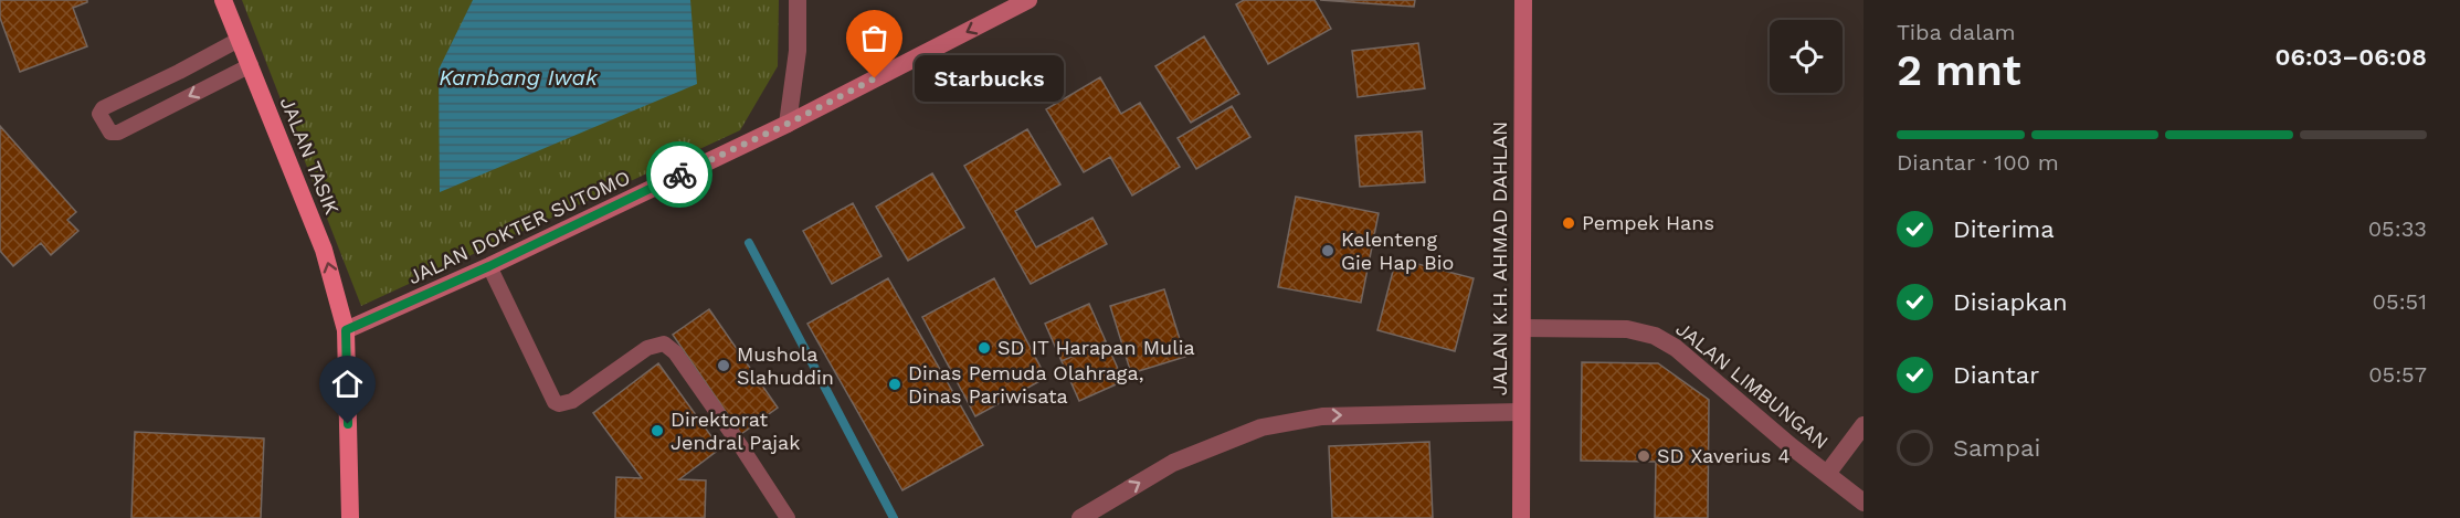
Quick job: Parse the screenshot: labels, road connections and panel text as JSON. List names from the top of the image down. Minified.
{"streets":{"main road":["JALAN TASIK","JALAN DOKTER SUTOMO","JALAN K.H. AHMAD DAHLAN"],"street":["JALAN LIMBUNGAN"]},"crossings":[["JALAN TASIK","JALAN DOKTER SUTOMO"],["JALAN K.H. AHMAD DAHLAN","JALAN LIMBUNGAN"]],"one_way":["JALAN TASIK","JALAN DOKTER SUTOMO"],"water":["Kambang Iwak"],"places":["Starbucks","Pempek Hans","Kelenteng Gie Hap Bio","SD IT Harapan Mulia","Mushola Slahuddin","Dinas Pemuda Olahraga, Dinas Pariwisata","Direktorat Jendral Pajak","SD Xaverius 4"],"page":{"heading":["2 mnt","Tiba dalam","06:03–06:08"],"bubble":"Starbucks","bar":"Diantar · 100 m","list":[["Diterima","05:33"],["Disiapkan","05:51"],["Diantar","05:57"],"Sampai"]}}
